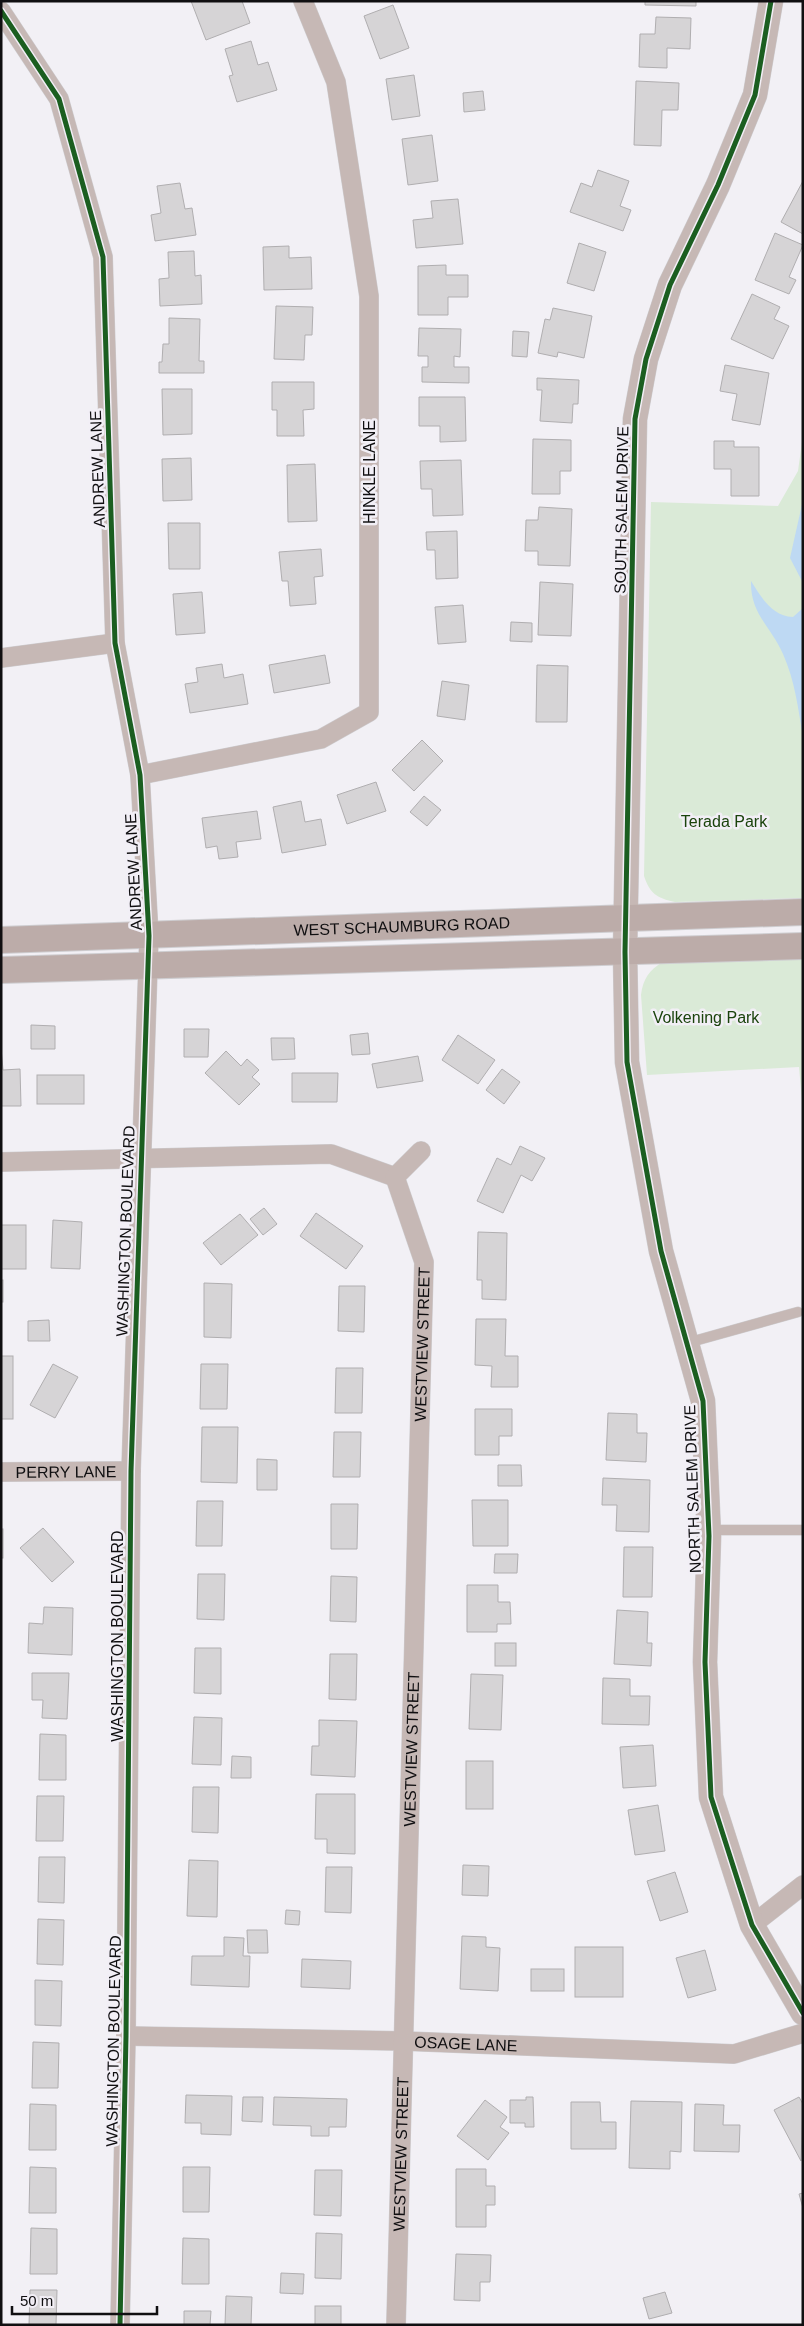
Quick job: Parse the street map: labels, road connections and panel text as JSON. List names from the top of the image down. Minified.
{"streets":{"main road":["WEST SCHAUMBURG ROAD"],"street":["ANDREW LANE","HINKLE LANE","SOUTH SALEM DRIVE","WASHINGTON BOULEVARD","WESTVIEW STREET","PERRY LANE","NORTH SALEM DRIVE","OSAGE LANE"]},"crossings":[["ANDREW LANE","HINKLE LANE"],["ANDREW LANE","WEST SCHAUMBURG ROAD"],["ANDREW LANE","WASHINGTON BOULEVARD"],["SOUTH SALEM DRIVE","WEST SCHAUMBURG ROAD"],["SOUTH SALEM DRIVE","NORTH SALEM DRIVE"],["WEST SCHAUMBURG ROAD","WASHINGTON BOULEVARD"],["WEST SCHAUMBURG ROAD","NORTH SALEM DRIVE"],["WASHINGTON BOULEVARD","PERRY LANE"],["WASHINGTON BOULEVARD","OSAGE LANE"],["WESTVIEW STREET","OSAGE LANE"]],"parks":["Terada Park","Volkening Park"],"scale_bar":"50 m"}
